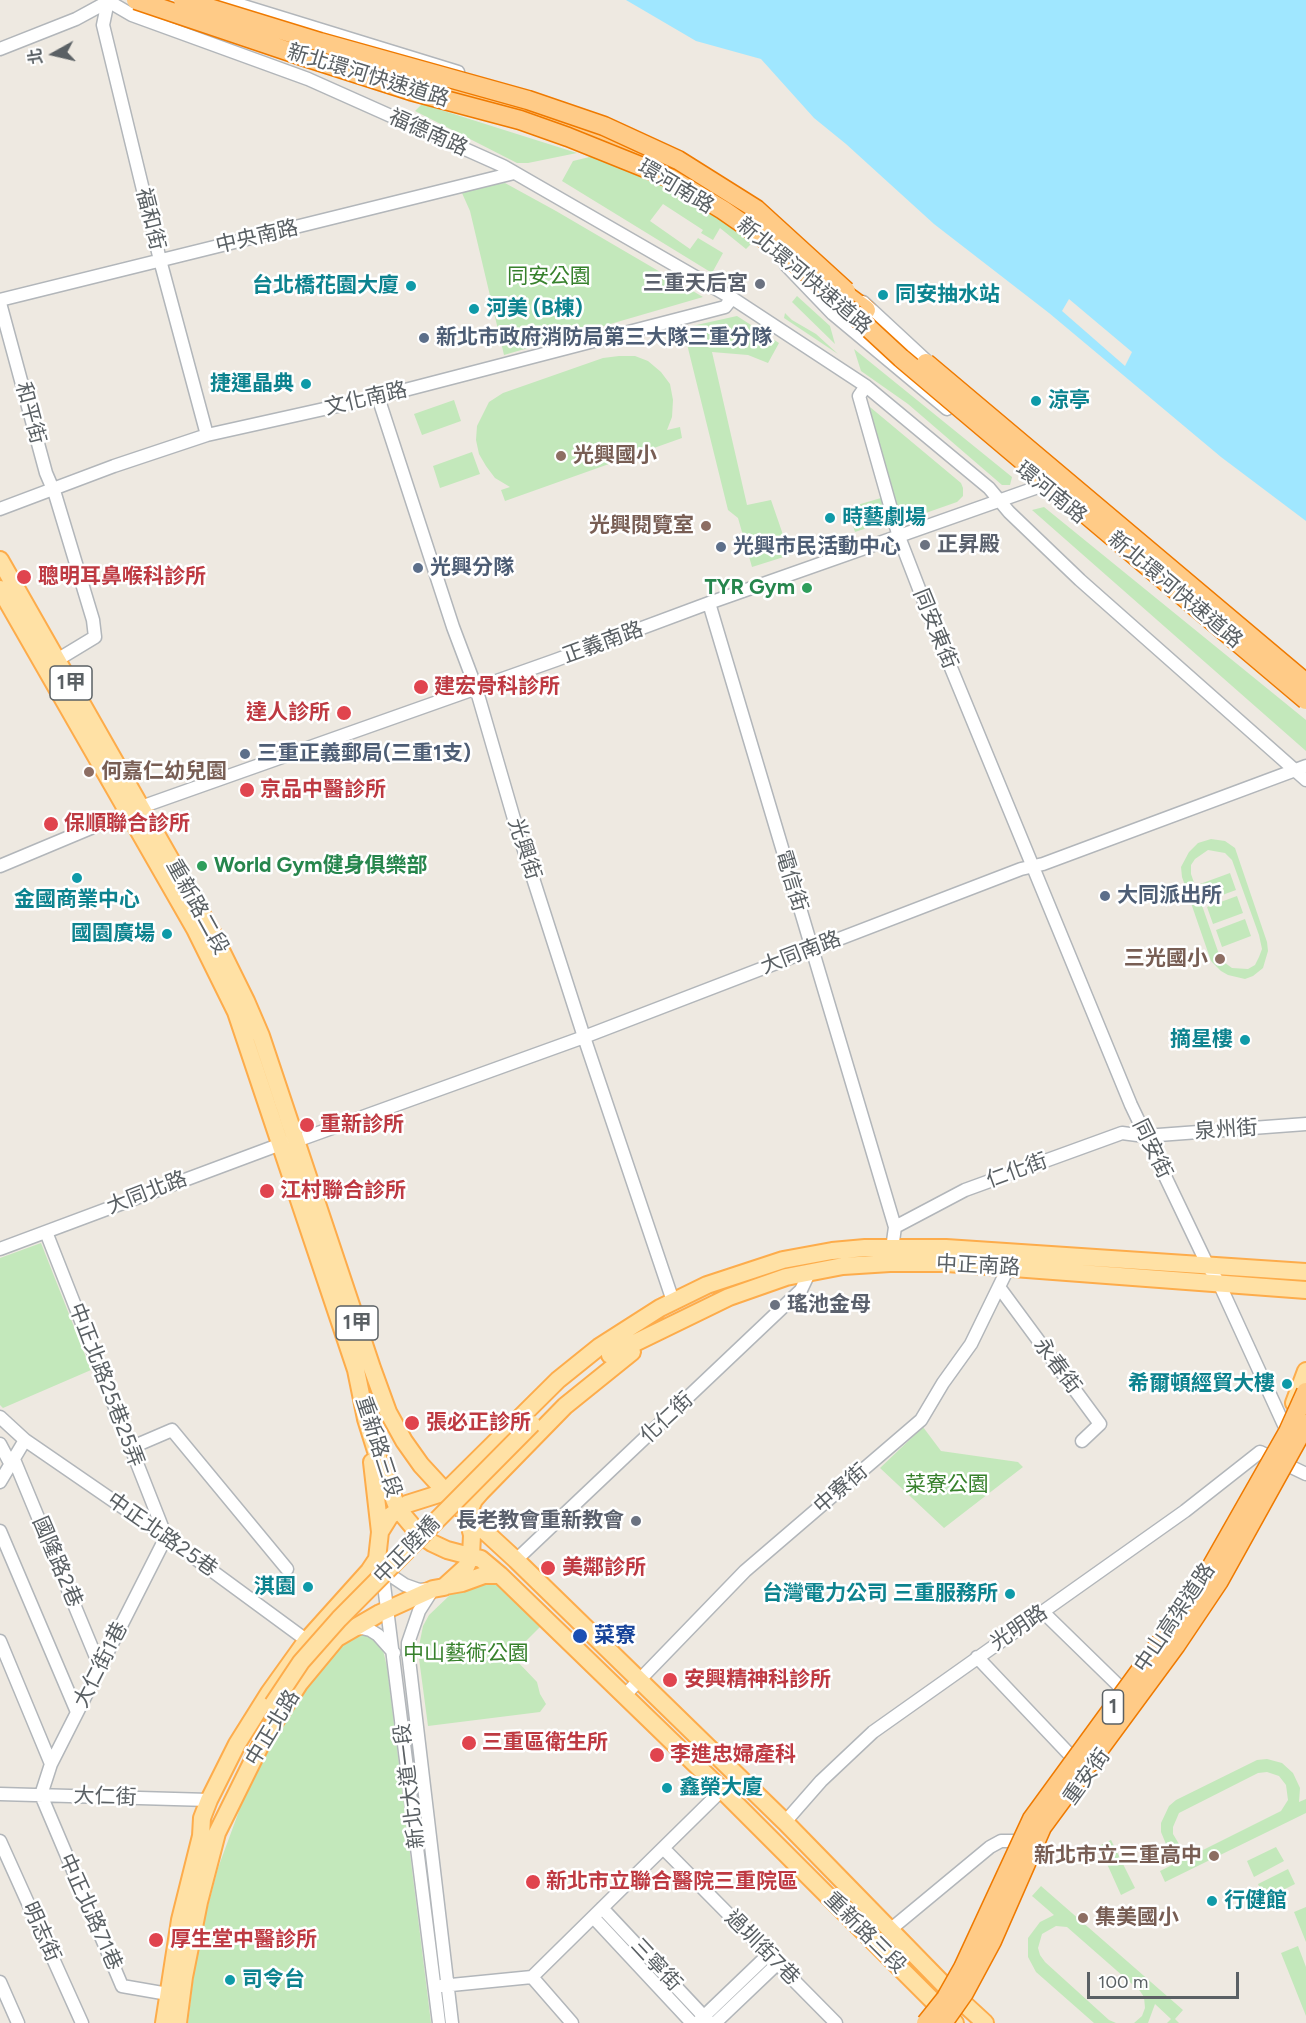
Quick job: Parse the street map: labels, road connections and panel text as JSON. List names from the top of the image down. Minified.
{"streets":{"highway":["新北環河快速道路","中山高架道路","1"],"main road":["1甲","重新路二段","中正南路","重新路三段","中正陸橋","中正北路","重安街"],"street":["福德南路","環河南路","福和街","中央南路","文化南路","和平街","同安東街","正義南路","光興街","電信街","大同南路","泉州街","同安街","仁化街","大同北路","永春街","中正北路25巷25弄","化仁街","中寮街","中正北路25巷","國隆路2巷","光明路","大仁街1巷","新北大道一段","大仁街","中正北路71巷","明志街","過圳街7巷","三寧街"]},"crossings":[["新北環河快速道路","環河南路"],["福德南路","環河南路"],["福德南路","福和街"],["福德南路","中央南路"],["福德南路","文化南路"],["福德南路","同安東街"],["環河南路","福和街"],["環河南路","同安東街"],["環河南路","正義南路"],["環河南路","大同南路"],["福和街","中央南路"],["福和街","文化南路"],["中央南路","和平街"],["文化南路","和平街"],["文化南路","光興街"],["和平街","重新路二段"],["同安東街","正義南路"],["同安東街","大同南路"],["同安東街","同安街"],["正義南路","光興街"],["正義南路","電信街"],["正義南路","重新路二段"],["1甲","重新路三段"],["1甲","1"],["1甲","重安街"],["光興街","大同南路"],["光興街","中正南路"],["電信街","大同南路"],["電信街","仁化街"],["電信街","中正南路"],["重新路二段","大同南路"],["重新路二段","大同北路"],["重新路二段","重新路三段"],["大同南路","同安街"],["大同南路","大同北路"],["大同南路","重新路三段"],["泉州街","同安街"],["泉州街","仁化街"],["同安街","仁化街"],["同安街","中正南路"],["同安街","重安街"],["大同北路","中正北路25巷25弄"],["大同北路","重新路三段"],["中正南路","化仁街"],["中正南路","重新路三段"],["中正南路","中寮街"],["中正南路","中正陸橋"],["永春街","中寮街"],["中正北路25巷25弄","中正北路25巷"],["中正北路25巷25弄","大仁街1巷"],["化仁街","重新路三段"],["重新路三段","中寮街"],["重新路三段","中山高架道路"],["重新路三段","光明路"],["重新路三段","1"],["重新路三段","中正北路"],["重新路三段","重安街"],["中正北路25巷","大仁街1巷"],["中正北路25巷","中正北路"],["中正陸橋","中正北路"],["國隆路2巷","大仁街1巷"],["中山高架道路","1"],["光明路","重安街"],["大仁街1巷","大仁街"],["大仁街1巷","中正北路71巷"],["1","重安街"],["中正北路","新北大道一段"],["中正北路","大仁街"],["中正北路","中正北路71巷"],["大仁街","中正北路71巷"]],"parks":["同安公園","菜寮公園","中山藝術公園"],"places":["三重天后宮","台北橋花園大廈","同安抽水站","河美 (B棟)","新北市政府消防局第三大隊三重分隊","捷運晶典","涼亭","光興國小","時藝劇場","光興閱覽室","正昇殿","光興市民活動中心","光興分隊","聰明耳鼻喉科診所","TYR Gym","建宏骨科診所","達人診所","三重正義郵局(三重1支)","何嘉仁幼兒園","京品中醫診所","保順聯合診所","World Gym健身俱樂部","金國商業中心","大同派出所","國園廣場","三光國小","摘星樓","重新診所","江村聯合診所","瑤池金母","希爾頓經貿大樓","張必正診所","長老教會重新教會","美鄰診所","淇園","台灣電力公司 三重服務所","菜寮","安興精神科診所","三重區衛生所","李進忠婦產科","鑫榮大廈","新北市立三重高中","新北市立聯合醫院三重院區","行健館","集美國小","厚生堂中醫診所","司令台"],"scale_bar":"100 m","north":"left"}
